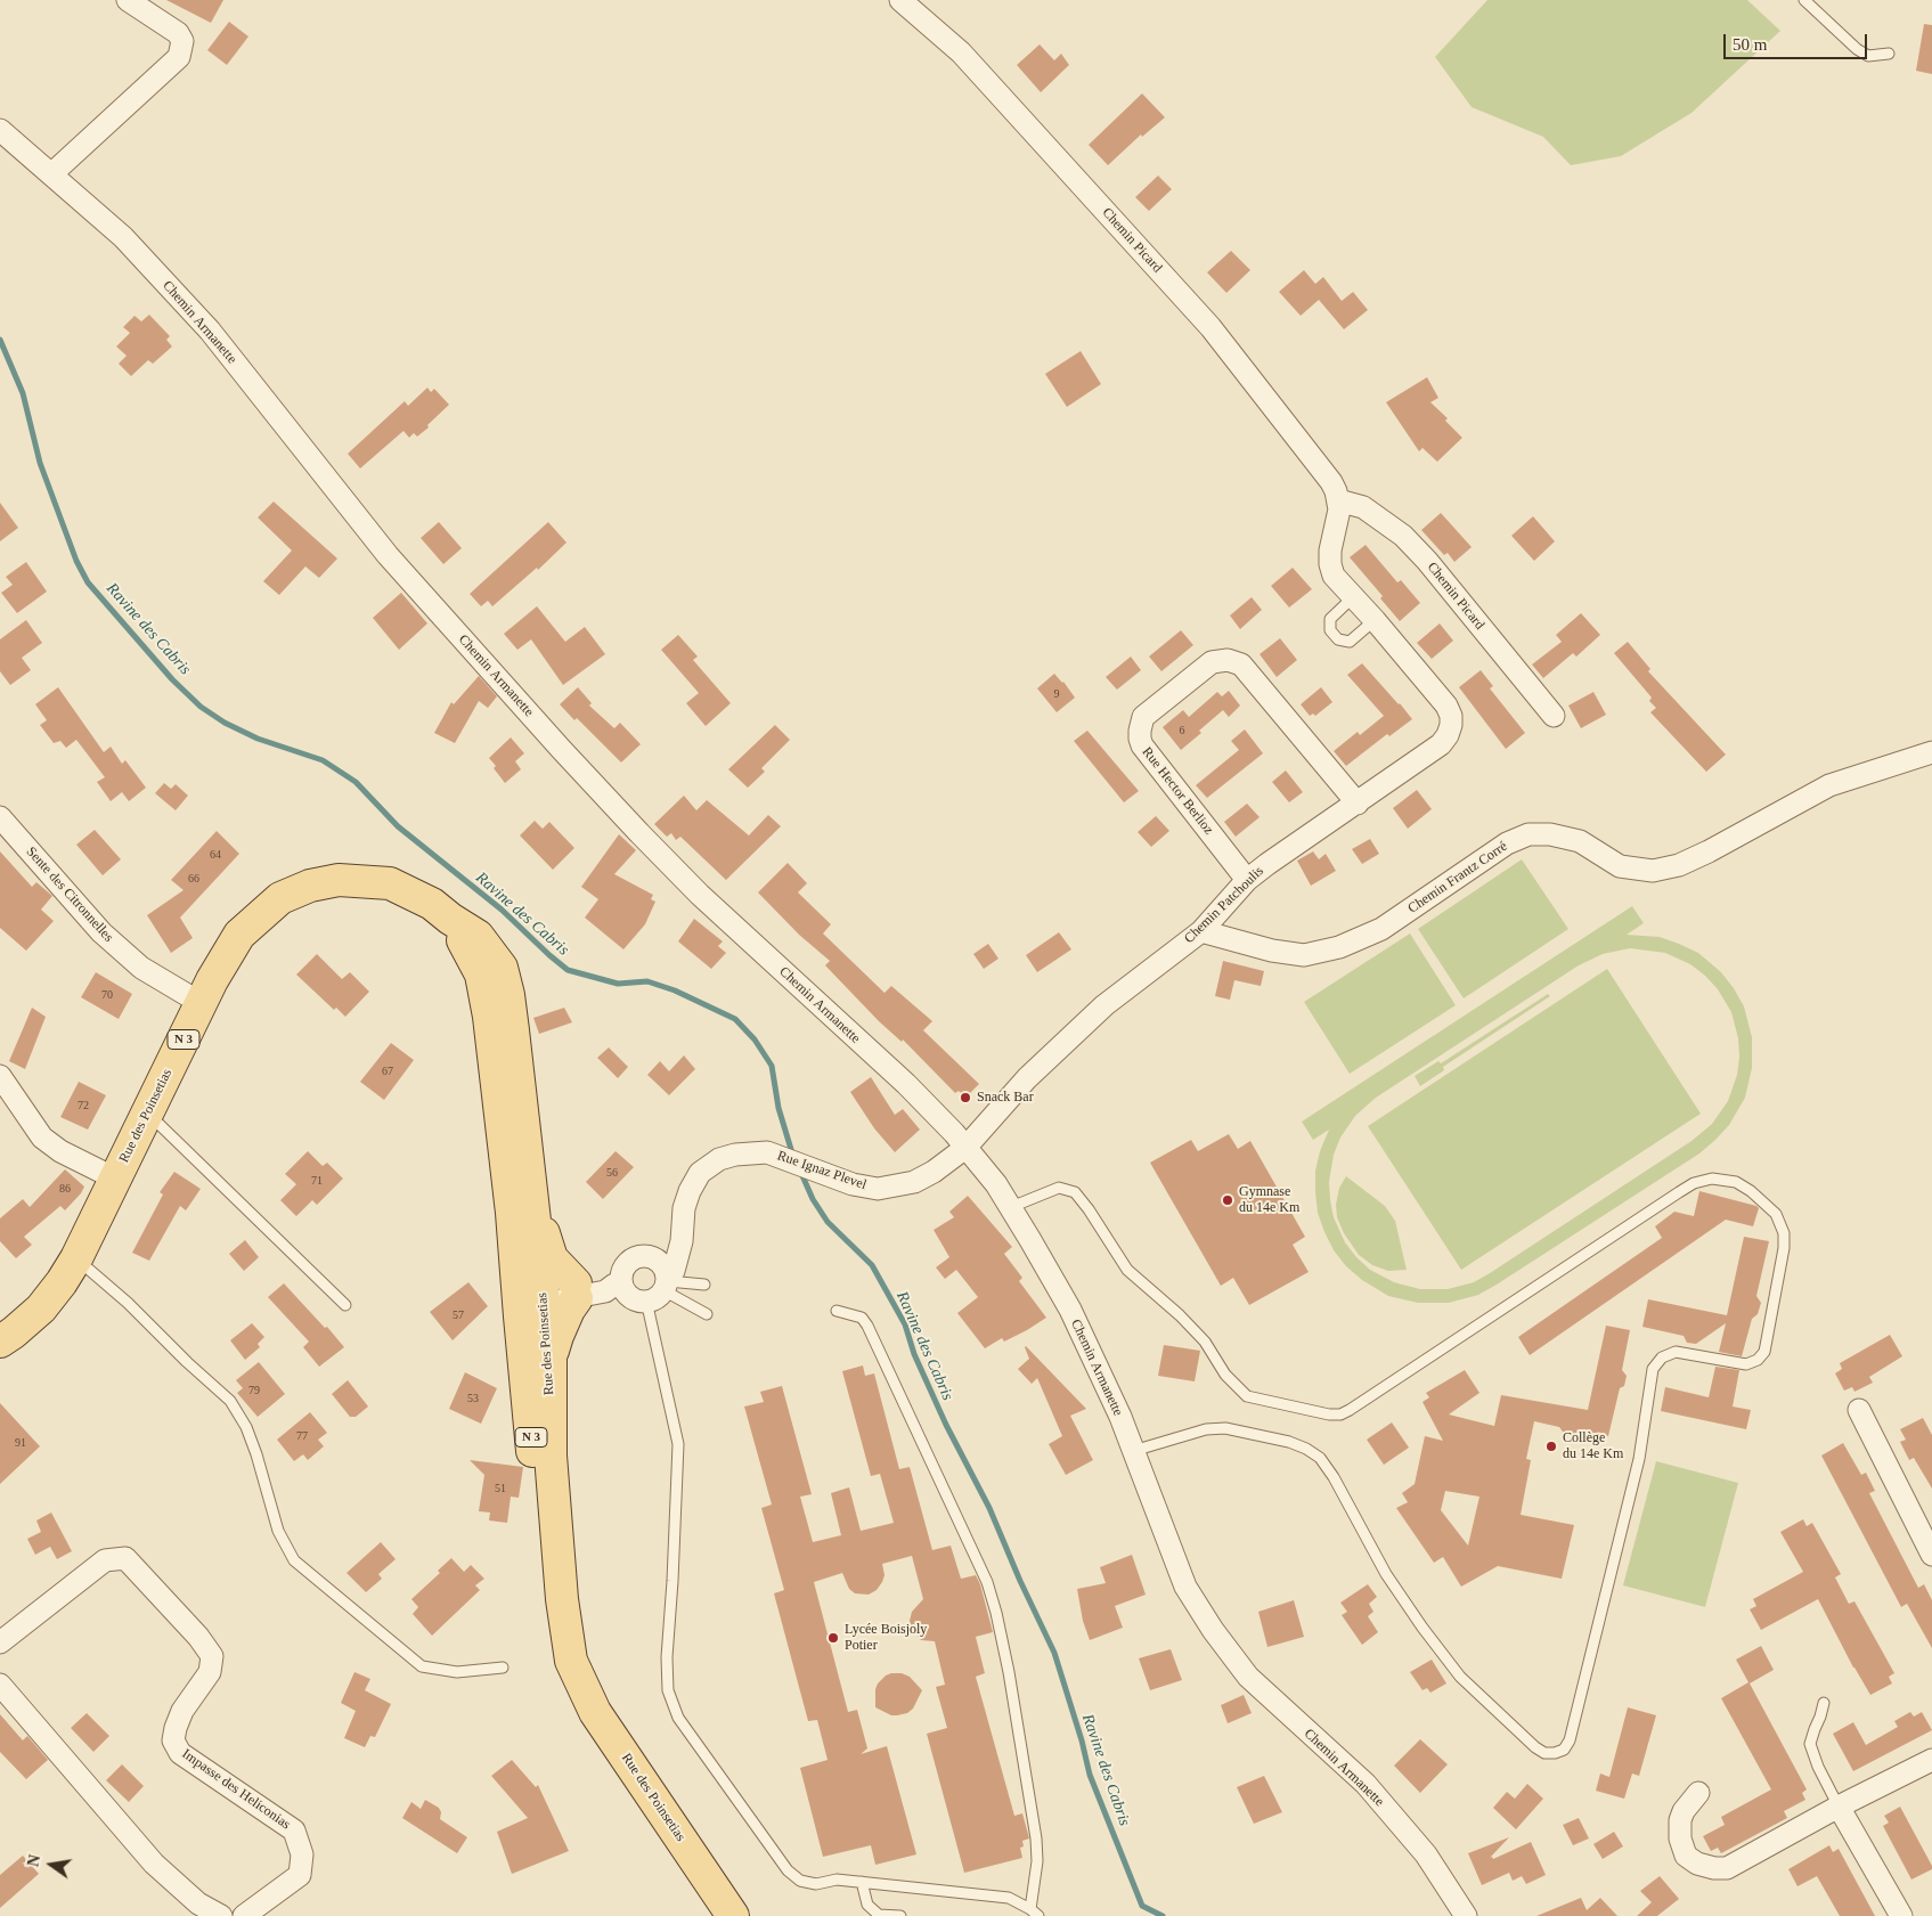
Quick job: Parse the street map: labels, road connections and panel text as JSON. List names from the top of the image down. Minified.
{"streets":{"main road":["N 3","Rue des Poinsetias"],"street":["Chemin Picard","Chemin Armanette","Rue Hector Berlioz","Chemin Frantz Corré","Sente des Citronnelles","Chemin Patchoulis","Rue Ignaz Plevel","Impasse des Heliconias"]},"crossings":[["Chemin Armanette","Chemin Patchoulis"],["Chemin Armanette","Rue Ignaz Plevel"],["Rue Hector Berlioz","Chemin Patchoulis"],["Chemin Frantz Corré","Chemin Patchoulis"],["Sente des Citronnelles","Rue des Poinsetias"],["Chemin Patchoulis","Rue Ignaz Plevel"]],"water":["Ravine des Cabris"],"places":["Snack Bar","Gymnase du 14e Km","Collège du 14e Km","Lycée Boisjoly Potier"],"house_numbers":["9","6","64","66","70","67","72","56","71","86","57","79","53","77","91","51"],"scale_bar":"50 m","north":"left"}
